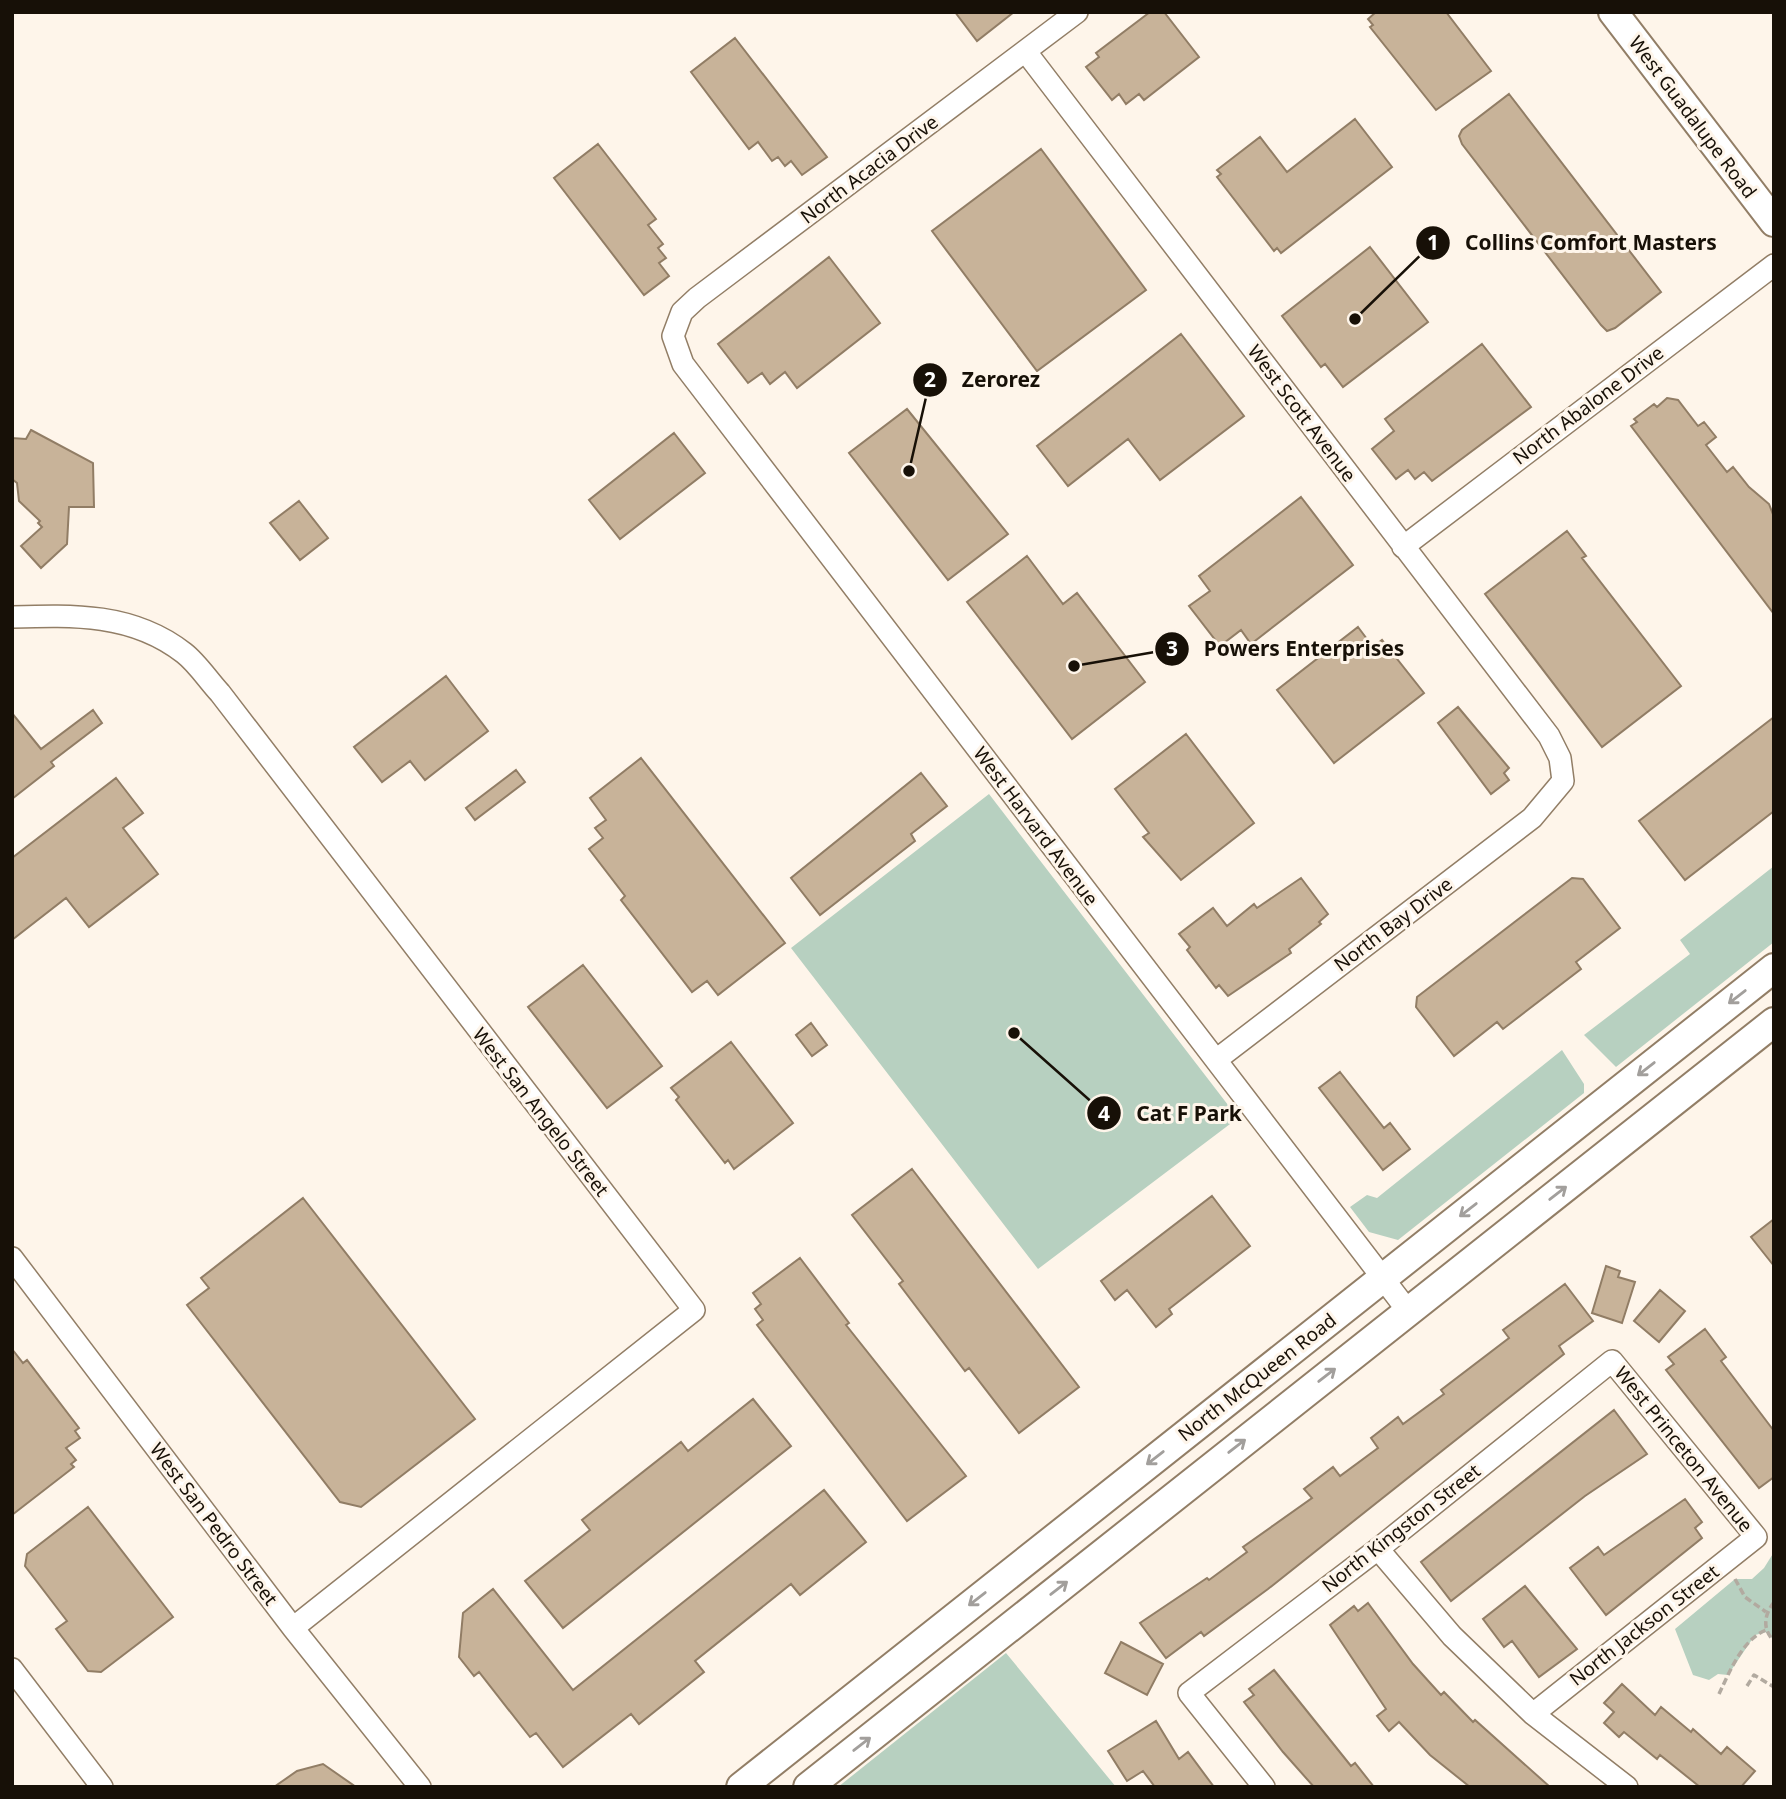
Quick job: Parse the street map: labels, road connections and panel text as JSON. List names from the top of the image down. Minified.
{"streets":{"main road":["West Guadalupe Road","North McQueen Road"],"street":["North Acacia Drive","North Abalone Drive","West Scott Avenue","West Harvard Avenue","North Bay Drive","West San Angelo Street","West Princeton Avenue","West San Pedro Street","North Kingston Street","North Jackson Street"]},"crossings":[["North Acacia Drive","West Scott Avenue"],["North Acacia Drive","West Harvard Avenue"],["North Abalone Drive","West Scott Avenue"],["West Scott Avenue","North Bay Drive"],["West Harvard Avenue","North Bay Drive"],["West Harvard Avenue","North McQueen Road"],["West San Angelo Street","West San Pedro Street"],["West Princeton Avenue","North Kingston Street"],["West Princeton Avenue","North Jackson Street"]],"places":["Collins Comfort Masters","Zerorez","Powers Enterprises","Cat F Park"]}
